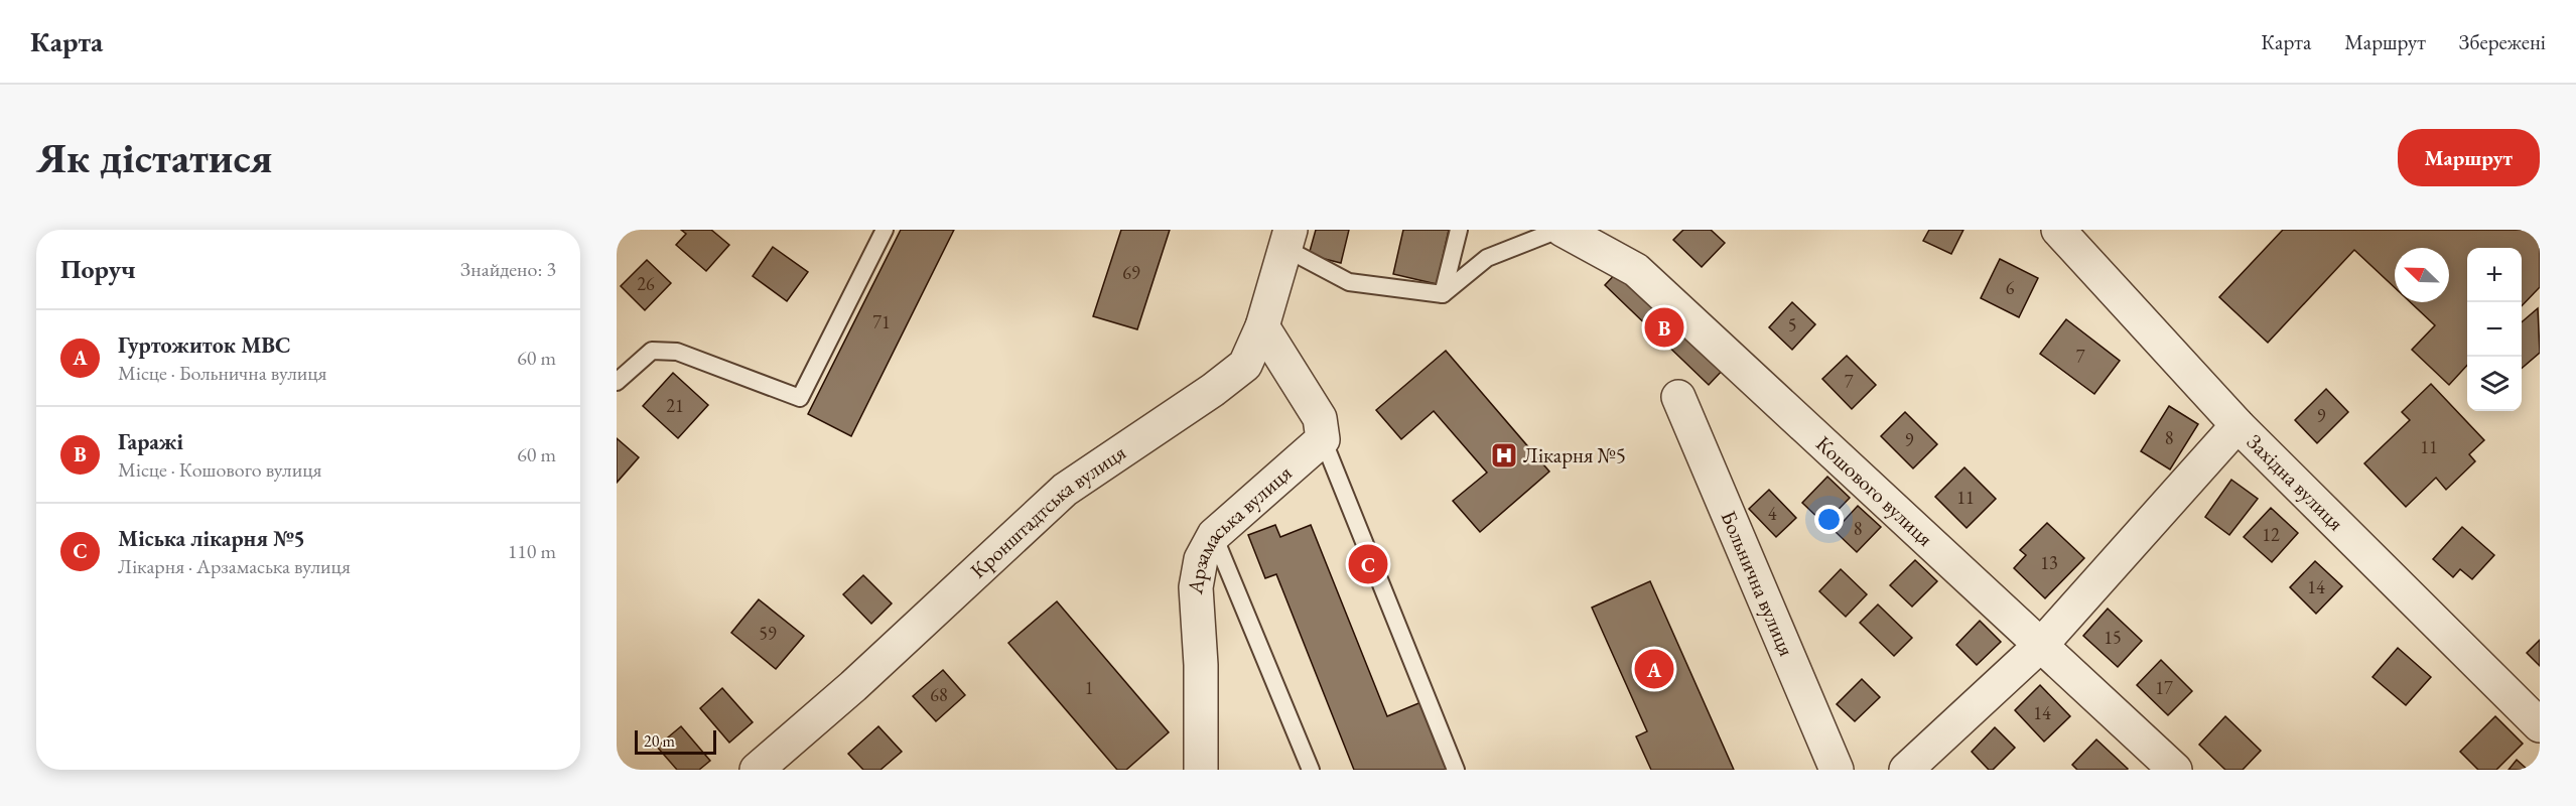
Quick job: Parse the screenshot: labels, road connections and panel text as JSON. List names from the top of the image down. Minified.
{"streets":{"street":["Західна вулиця","Кошового вулиця","Кронштадтська вулиця","Арзамаська вулиця","Больнична вулиця"]},"places":{"hospital":["Лікарня №5"]},"house_numbers":["69","26","6","71","5","7","7","21","9","8","9","11","11","4","8","12","13","14","59","15","1","17","68","14"],"scale_bar":"20 m","north":"top left","page":{"header":"Карта","nav":["Карта","Маршрут","Збережені"],"buttons":"Маршрут","title":"Як дістатися","heading":["Поруч","Знайдено: 3"],"map_buttons":["+","−"],"pins":["B","C","A"],"list":[{"mark":"A","name":"Гуртожиток МВС","note":"Місце · Больнична вулиця","value":"60 m"},{"mark":"B","name":"Гаражі","note":"Місце · Кошового вулиця","value":"60 m"},{"mark":"C","name":"Міська лікарня №5","note":"Лікарня · Арзамаська вулиця","value":"110 m"}],"scale":"20 m"}}
